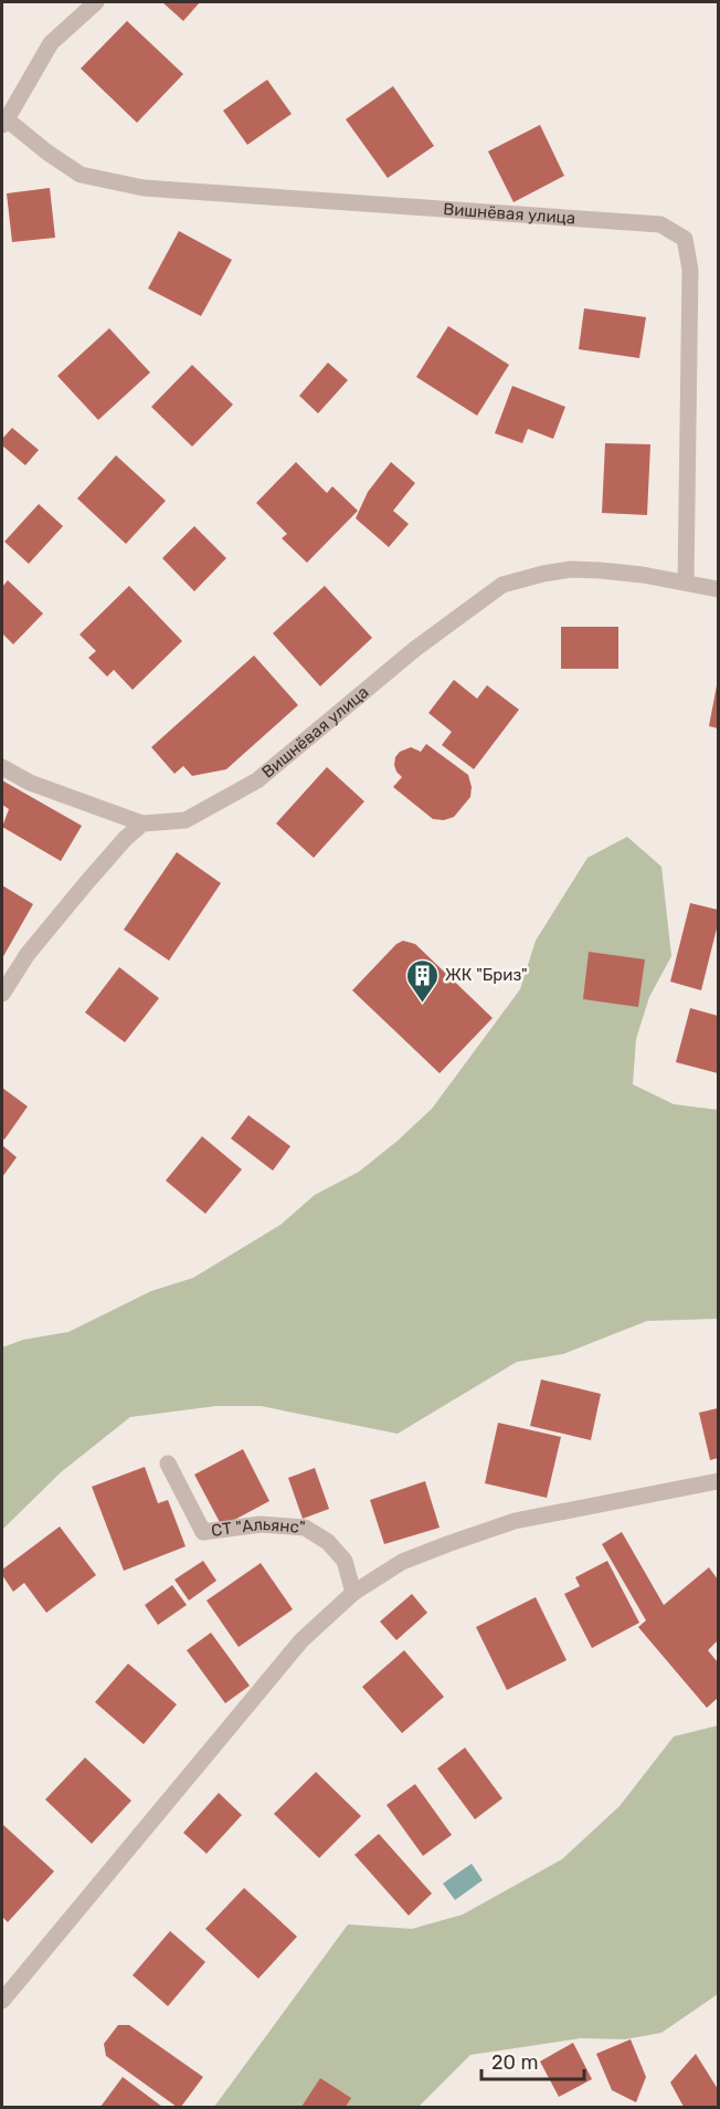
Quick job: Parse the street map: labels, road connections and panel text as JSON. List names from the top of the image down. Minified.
{"streets":{"street":["Вишнёвая улица","СТ \"Альянс\""]},"places":{"building":["ЖК \"Бриз\""]},"scale_bar":"20 m"}
